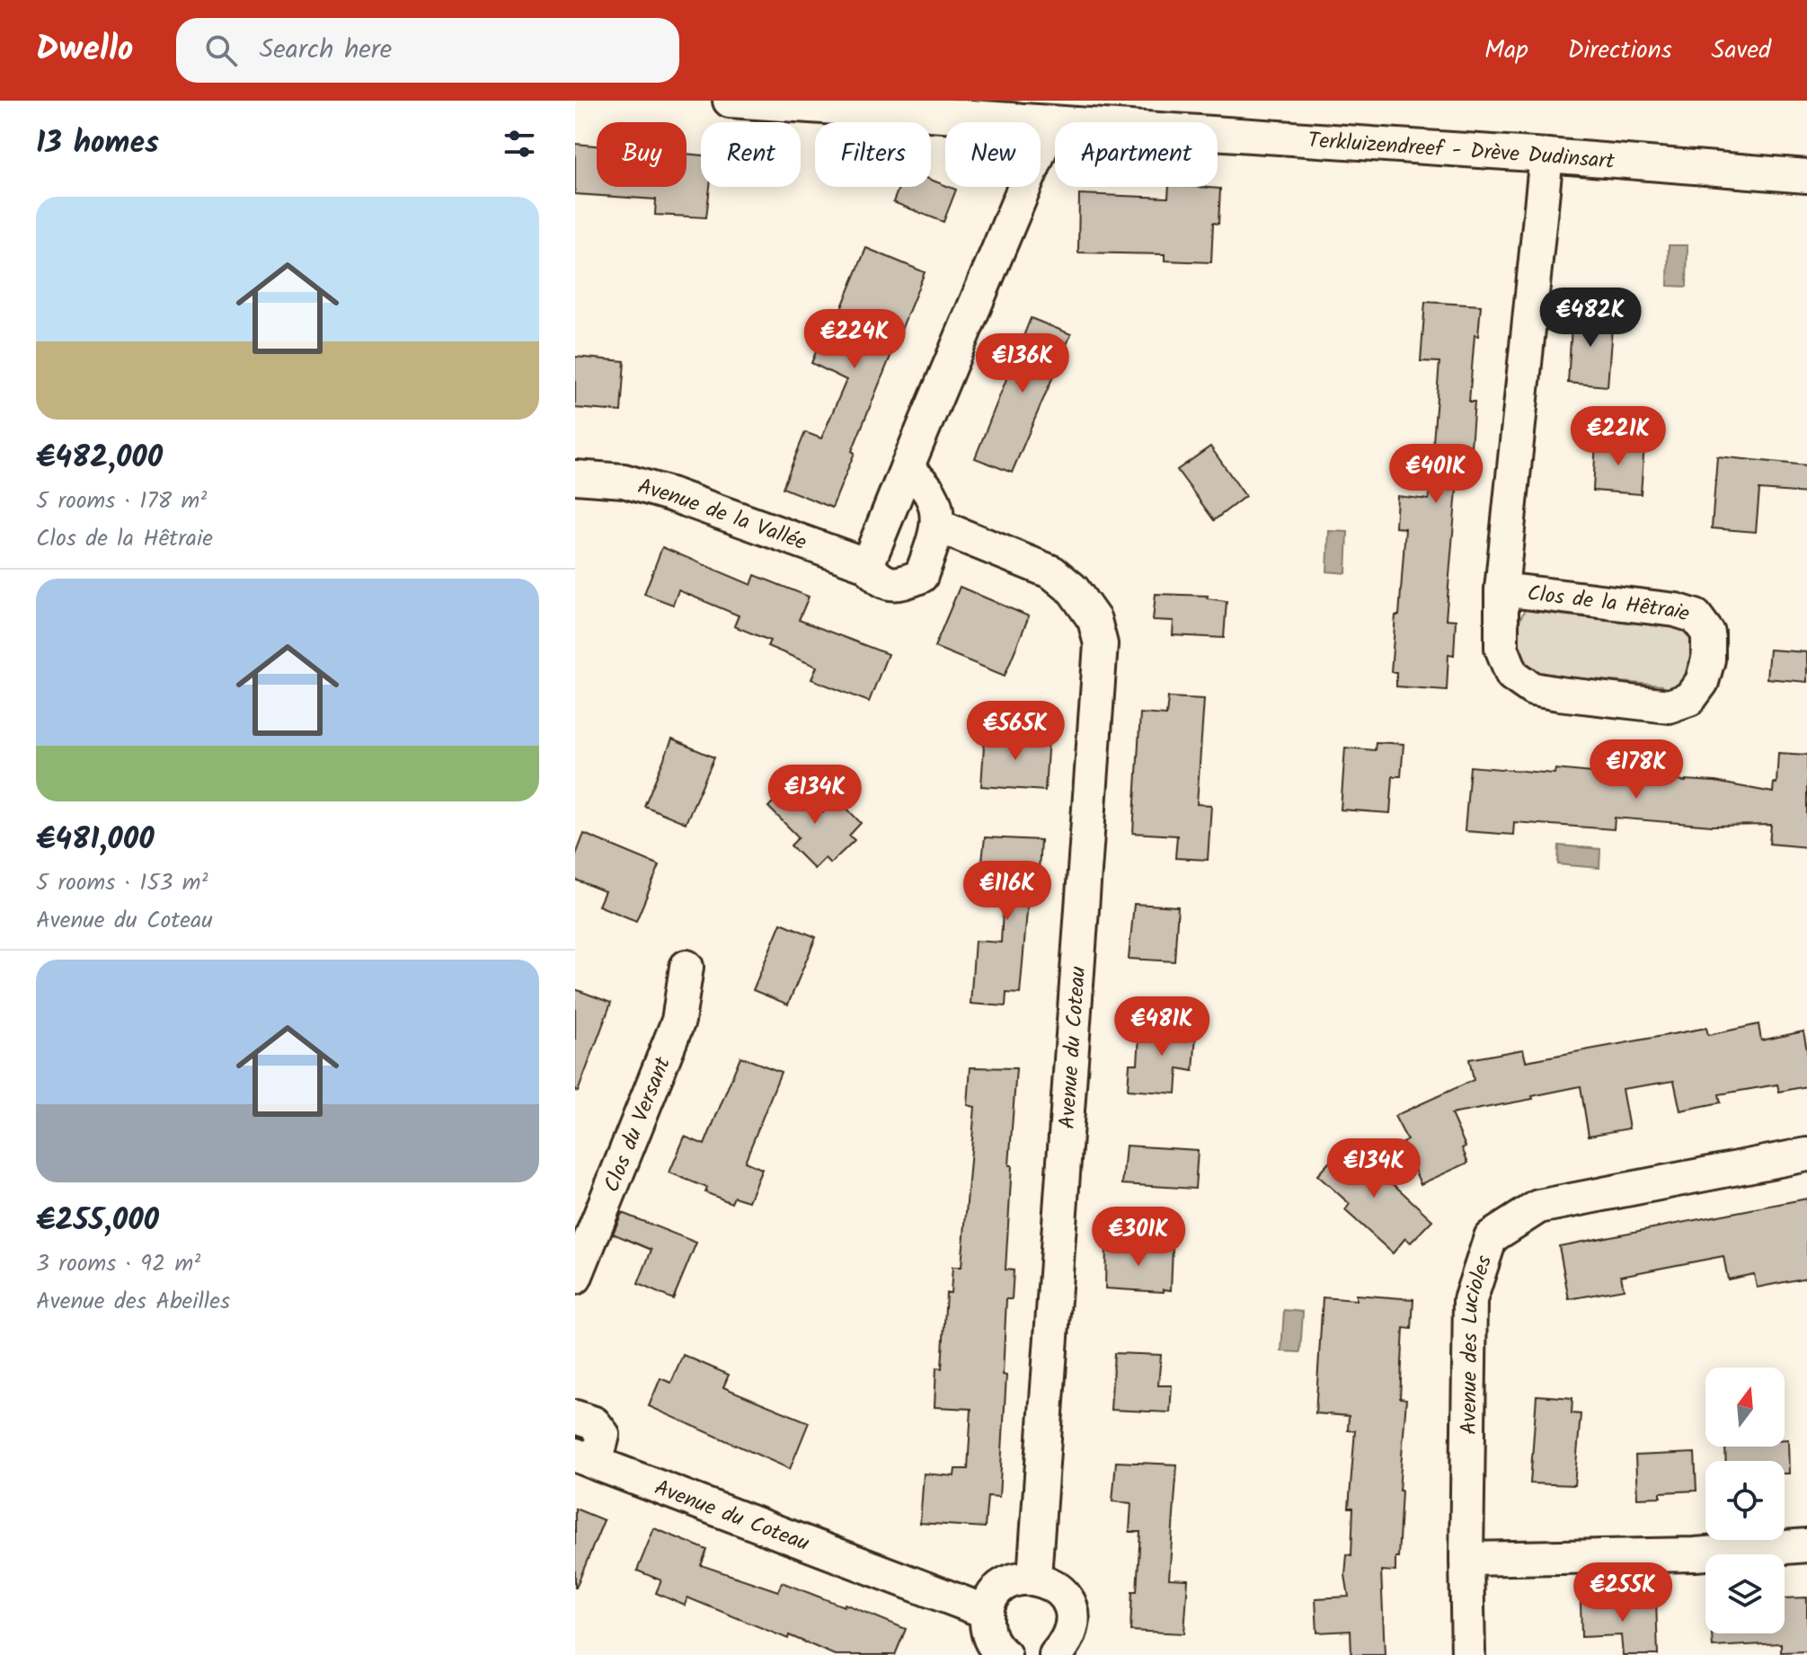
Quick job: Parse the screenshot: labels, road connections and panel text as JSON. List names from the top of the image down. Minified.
{"streets":{"street":["Terkluizendreef - Drève Dudinsart","Avenue de la Vallée","Clos de la Hêtraie","Avenue du Coteau","Clos du Versant","Avenue des Lucioles"]},"crossings":[["Terkluizendreef - Drève Dudinsart","Clos de la Hêtraie"]],"north":"top","page":{"header":"Dwello","search":"Search here","nav":["Map","Directions","Saved"],"heading":"13 homes","chip":["Buy","Rent","Filters","New","Apartment"],"list":[{"name":"€482,000","note":"5 rooms · 178 m² · Clos de la Hêtraie"},{"name":"€481,000","note":"5 rooms · 153 m² · Avenue du Coteau"},{"name":"€255,000","note":"3 rooms · 92 m² · Avenue des Abeilles"}],"price":["€482K","€224K","€136K","€221K","€401K","€565K","€178K","€134K","€116K","€481K","€134K","€301K","€255K"]}}
